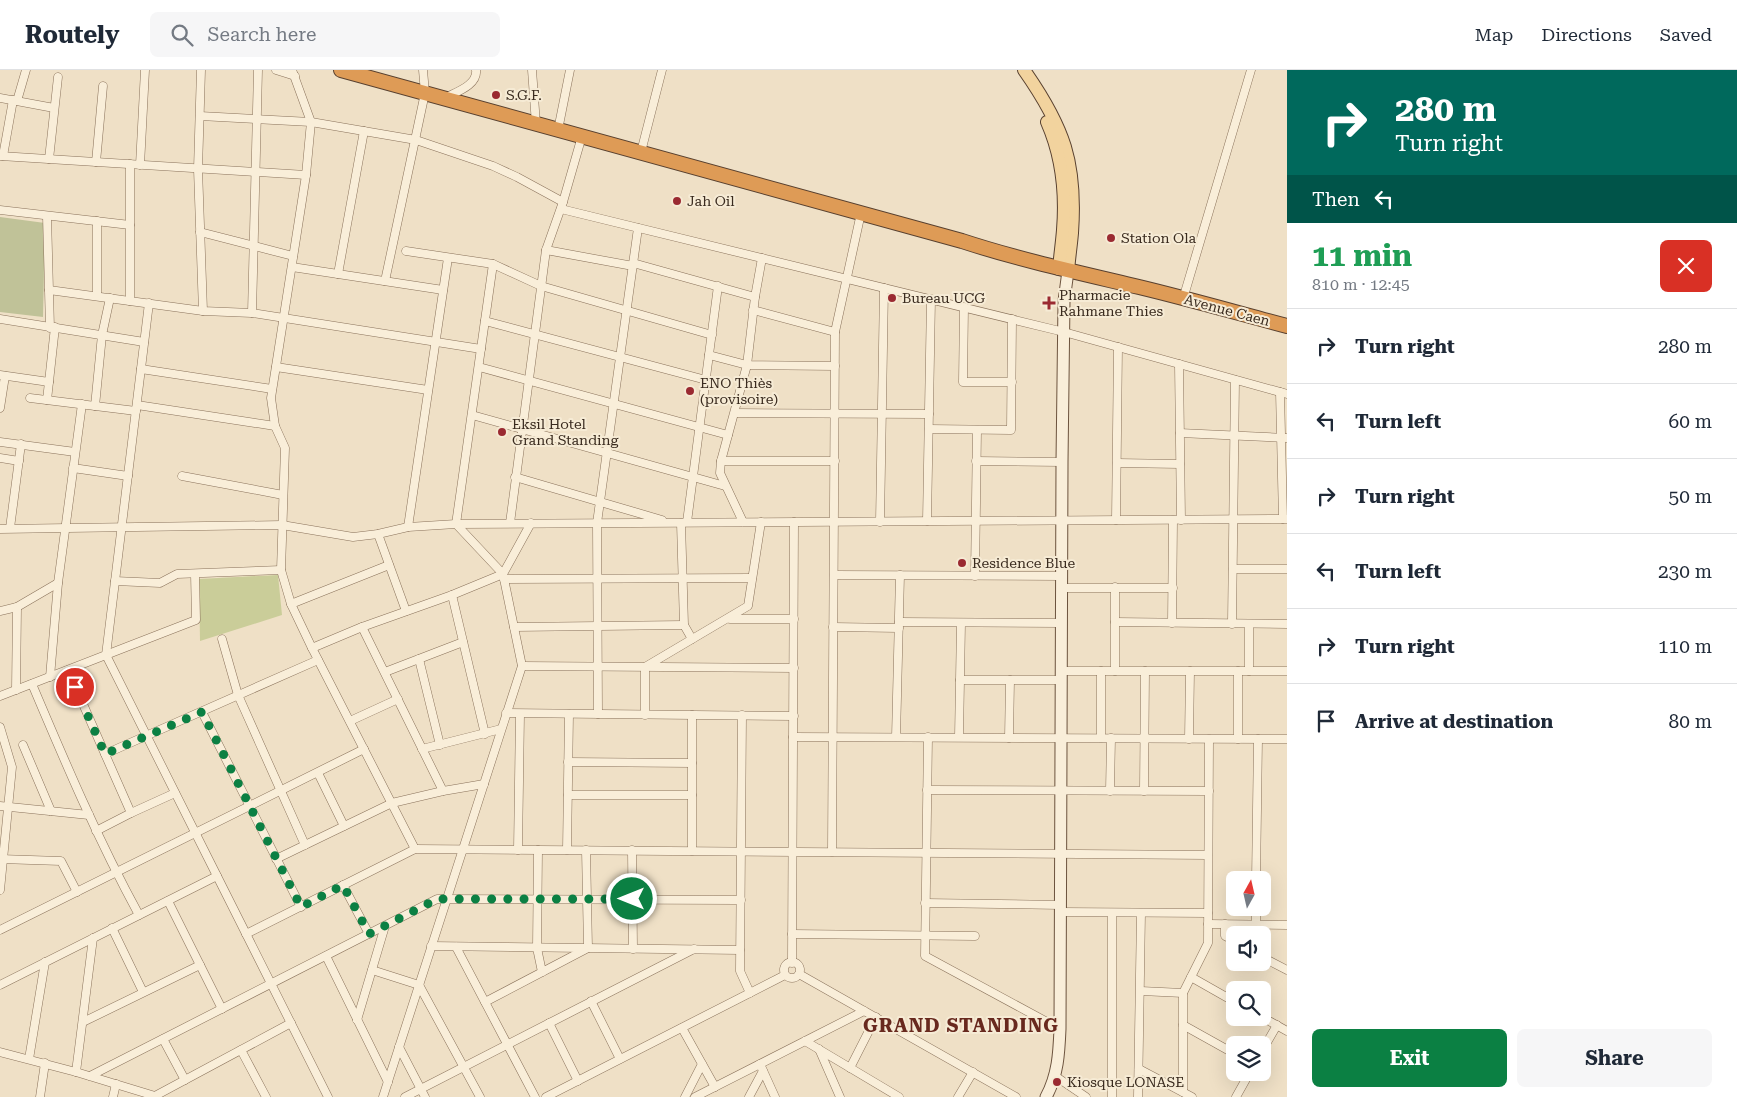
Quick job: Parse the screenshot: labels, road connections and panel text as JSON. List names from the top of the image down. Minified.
{"streets":{"highway":["Avenue Caen"]},"districts":["GRAND STANDING"],"places":{"other":["S.G.F.","Jah Oil","Station Ola","Bureau UCG","ENO Thiès (provisoire)","Eksil Hotel Grand Standing","Residence Blue","Kiosque LONASE"],"health":["Pharmacie Rahmane Thies"]},"north":"top","page":{"header":"Routely","search":"Search here","nav":["Map","Directions","Saved"],"turn":["280 m","Turn right"],"then":"Then","heading":["11 min","810 m · 12:45"],"list":[{"name":"Turn right","value":"280 m"},{"name":"Turn left","value":"60 m"},{"name":"Turn right","value":"50 m"},{"name":"Turn left","value":"230 m"},{"name":"Turn right","value":"110 m"},{"name":"Arrive at destination","value":"80 m"}],"buttons":["Exit","Share"]}}
